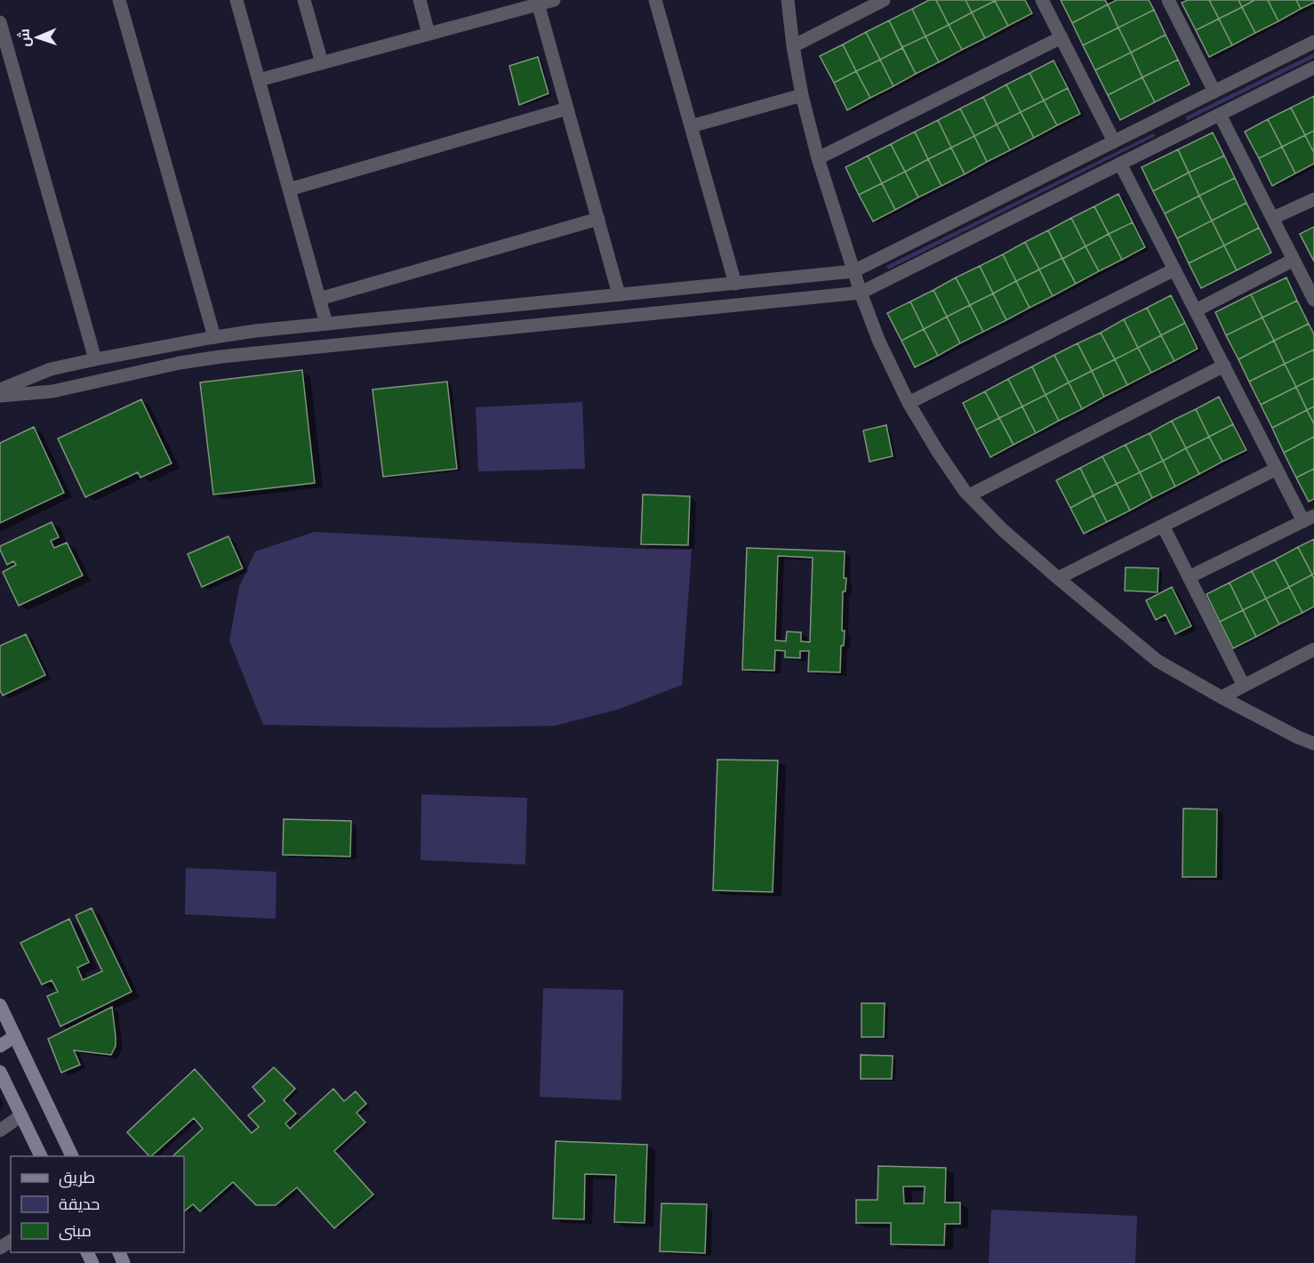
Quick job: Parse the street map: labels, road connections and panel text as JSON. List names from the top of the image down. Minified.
{"legend":["طريق","حديقة","مبنى"],"north":"left"}
